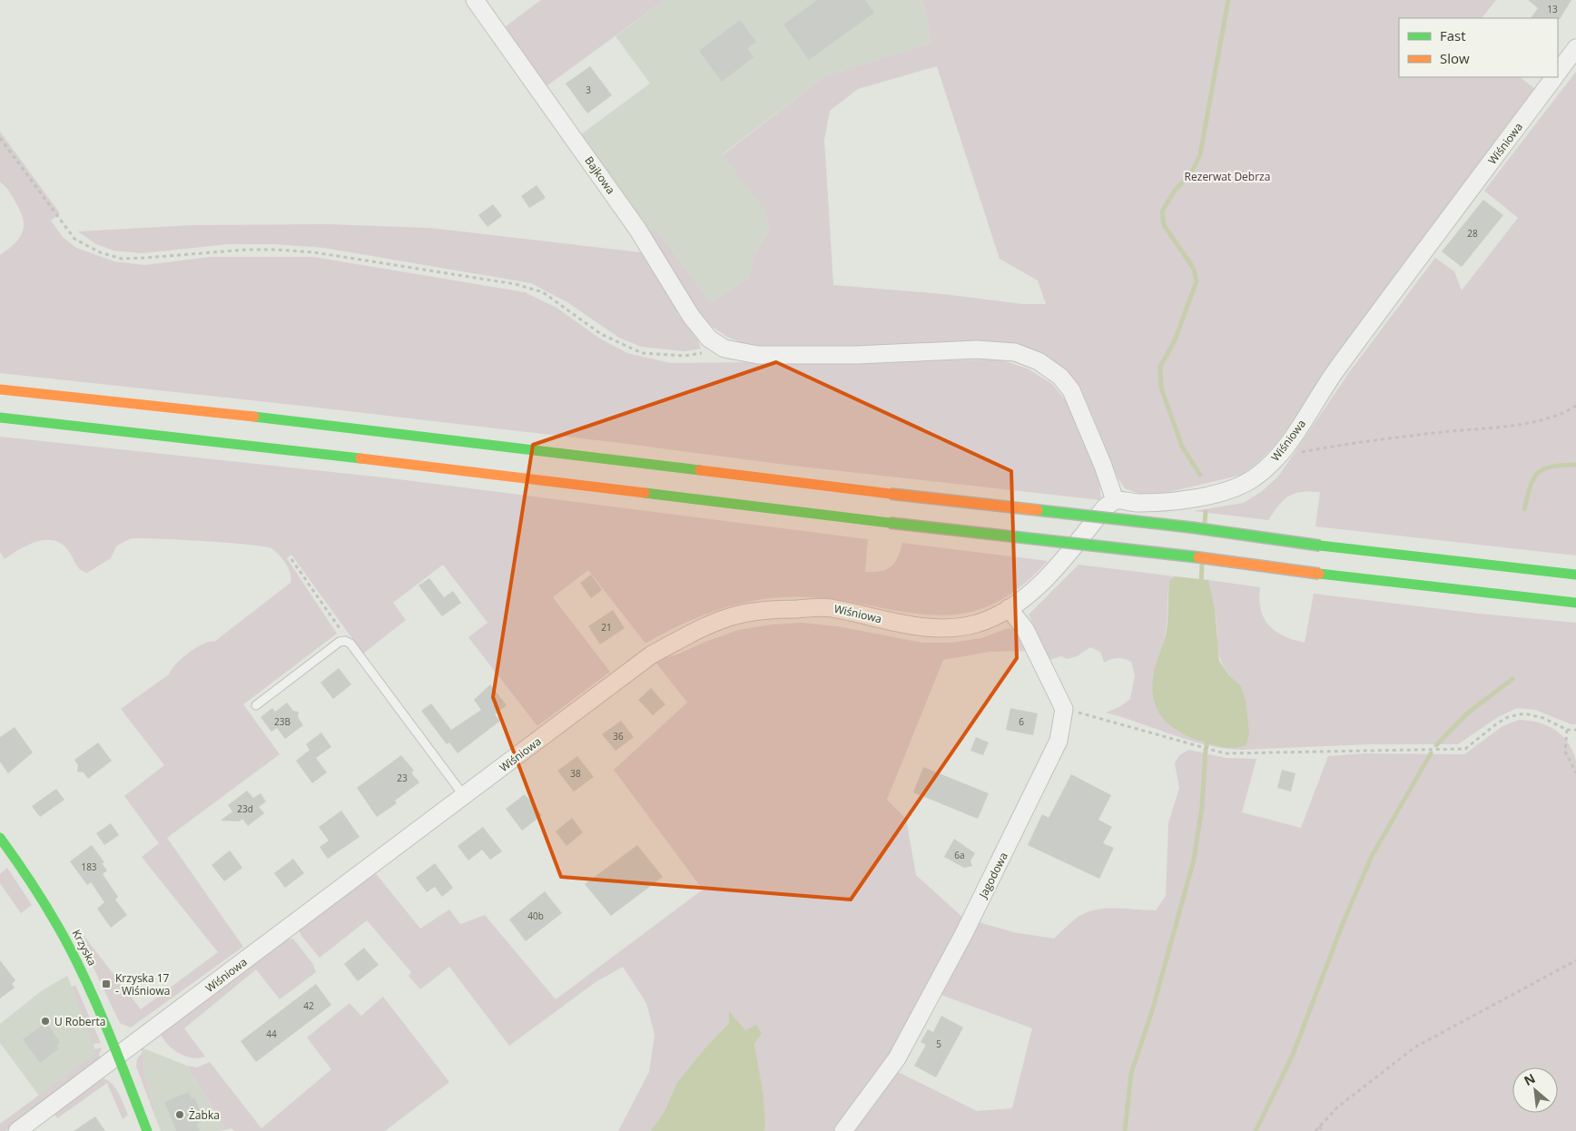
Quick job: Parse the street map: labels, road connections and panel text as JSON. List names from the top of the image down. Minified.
{"streets":{"main road":["Krzyska"],"street":["Wiśniowa","Bajkowa","Jagodowa"]},"crossings":[["Wiśniowa","Krzyska"]],"parks":["Rezerwat Debrza"],"places":{"transit":["Krzyska 17 - Wiśniowa"],"other":["U Roberta","Żabka"]},"house_numbers":["13","3","28","21","23B","6","36","38","23","23d","6a","183","40b","42","44","5"],"legend":["Fast","Slow"],"north":"top left"}
